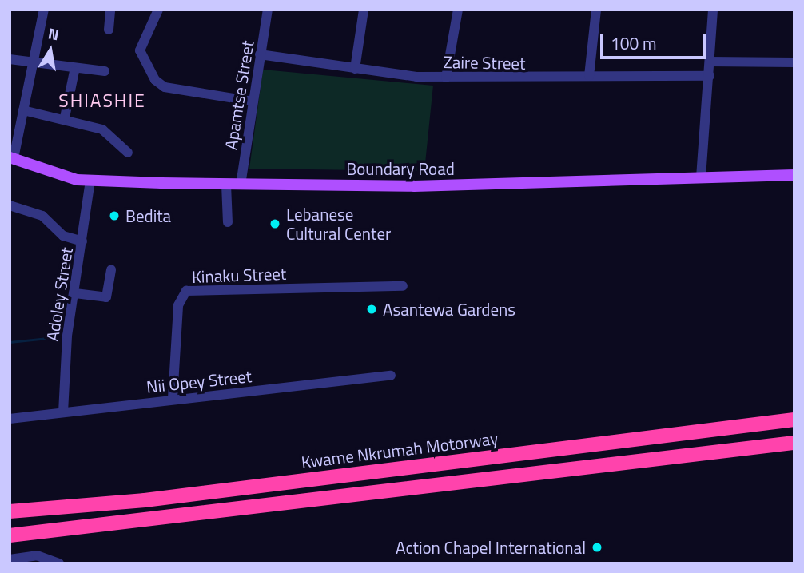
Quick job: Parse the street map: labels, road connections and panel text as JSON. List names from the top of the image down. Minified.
{"streets":{"highway":["Kwame Nkrumah Motorway"],"main road":["Boundary Road"],"street":["Zaire Street","Apamtse Street","Kinaku Street","Adoley Street","Nii Opey Street"]},"crossings":[["Zaire Street","Apamtse Street"],["Apamtse Street","Boundary Road"],["Boundary Road","Adoley Street"],["Kinaku Street","Nii Opey Street"],["Adoley Street","Nii Opey Street"]],"districts":["SHIASHIE"],"places":["Bedita","Lebanese Cultural Center","Asantewa Gardens","Action Chapel International"],"scale_bar":"100 m","north":"top"}
